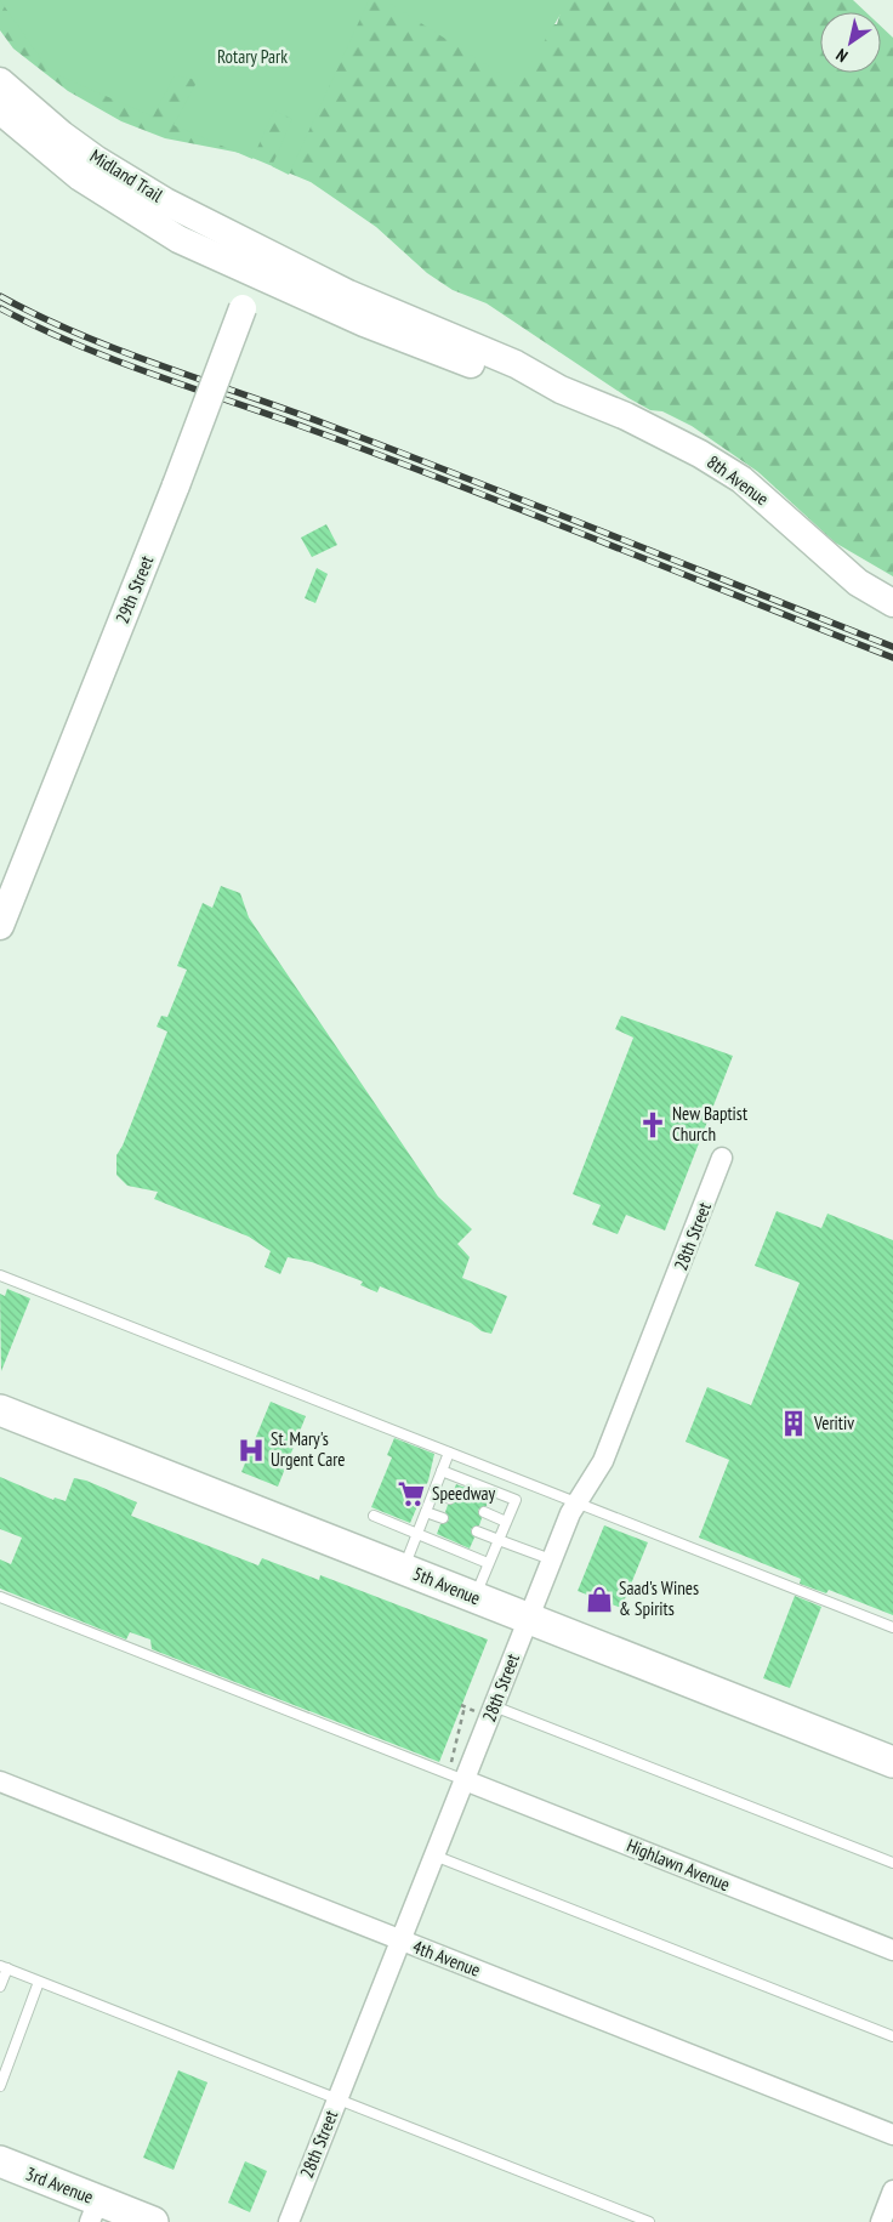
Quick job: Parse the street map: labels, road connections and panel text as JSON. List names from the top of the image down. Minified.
{"streets":{"main road":["Midland Trail","8th Avenue","29th Street","5th Avenue","3rd Avenue"],"street":["28th Street","Highlawn Avenue","4th Avenue"]},"crossings":[["Midland Trail","8th Avenue"],["Midland Trail","29th Street"],["8th Avenue","29th Street"],["28th Street","5th Avenue"],["28th Street","Highlawn Avenue"],["28th Street","4th Avenue"]],"parks":["Rotary Park"],"places":{"church":["New Baptist Church"],"building":["Veritiv"],"hospital":["St. Mary's Urgent Care"],"supermarket":["Speedway"],"shop":["Saad's Wines & Spirits"]},"north":"bottom left"}
